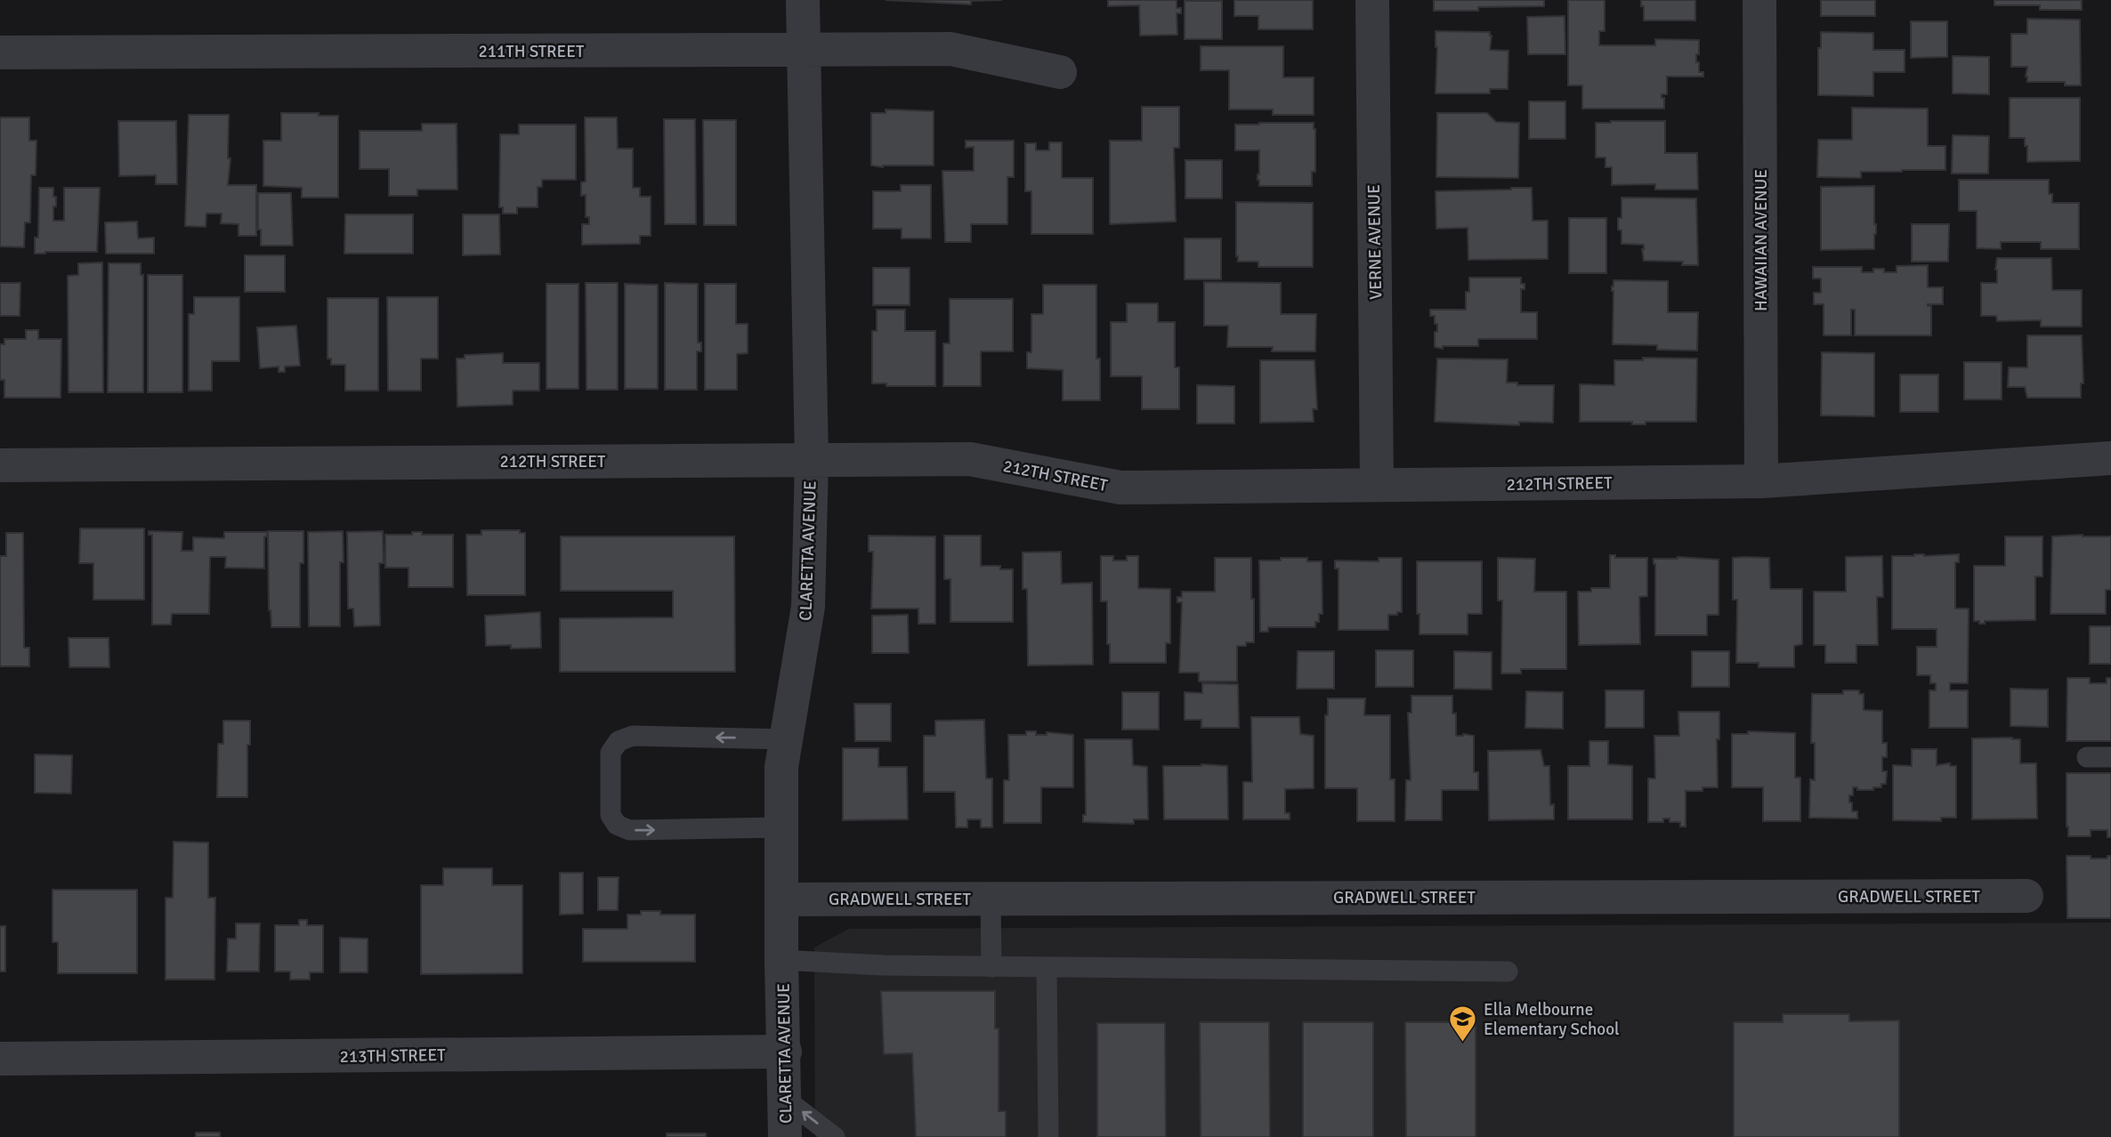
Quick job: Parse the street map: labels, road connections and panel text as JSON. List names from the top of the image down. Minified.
{"streets":{"street":["211TH STREET","HAWAIIAN AVENUE","VERNE AVENUE","212TH STREET","CLARETTA AVENUE","GRADWELL STREET","213TH STREET"]},"crossings":[["211TH STREET","CLARETTA AVENUE"],["HAWAIIAN AVENUE","212TH STREET"],["VERNE AVENUE","212TH STREET"],["212TH STREET","CLARETTA AVENUE"],["CLARETTA AVENUE","GRADWELL STREET"],["CLARETTA AVENUE","213TH STREET"]],"places":{"school or university":["Ella Melbourne Elementary School"]}}
